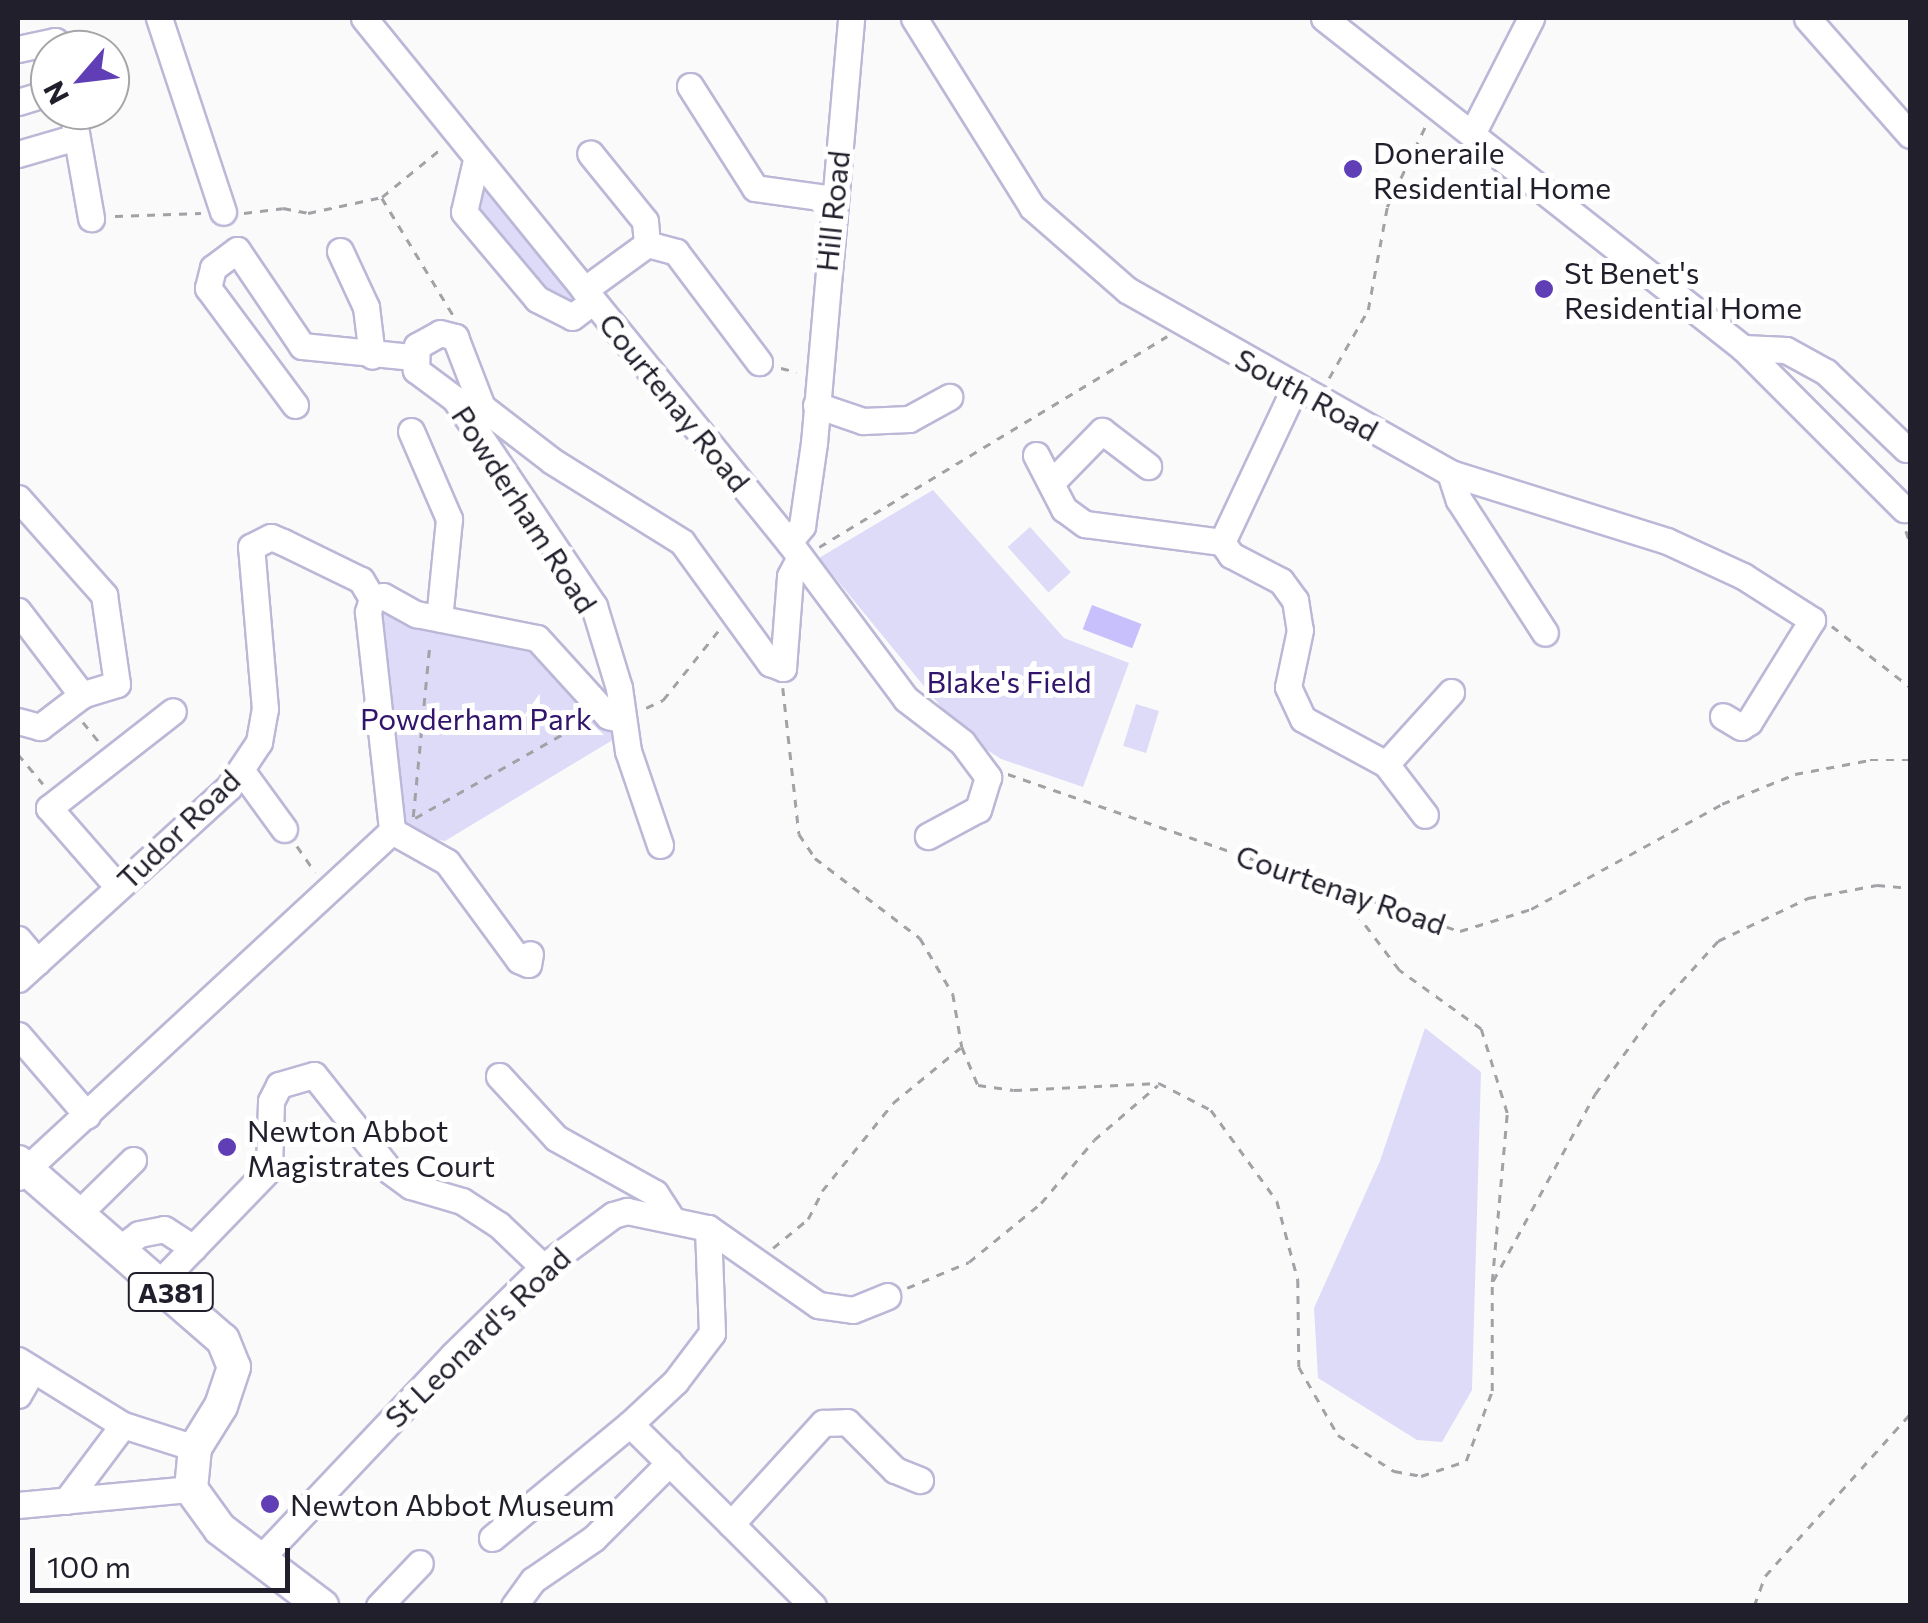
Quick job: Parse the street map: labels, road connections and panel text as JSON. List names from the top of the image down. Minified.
{"streets":{"main road":["A381"],"street":["Hill Road","South Road","Courtenay Road","Powderham Road","Tudor Road","St Leonard's Road"]},"crossings":[["Hill Road","Courtenay Road"],["Powderham Road","Tudor Road"]],"parks":["Blake's Field","Powderham Park"],"places":["Doneraile Residential Home","St Benet's Residential Home","Newton Abbot Magistrates Court","Newton Abbot Museum"],"scale_bar":"100 m","north":"bottom left"}
